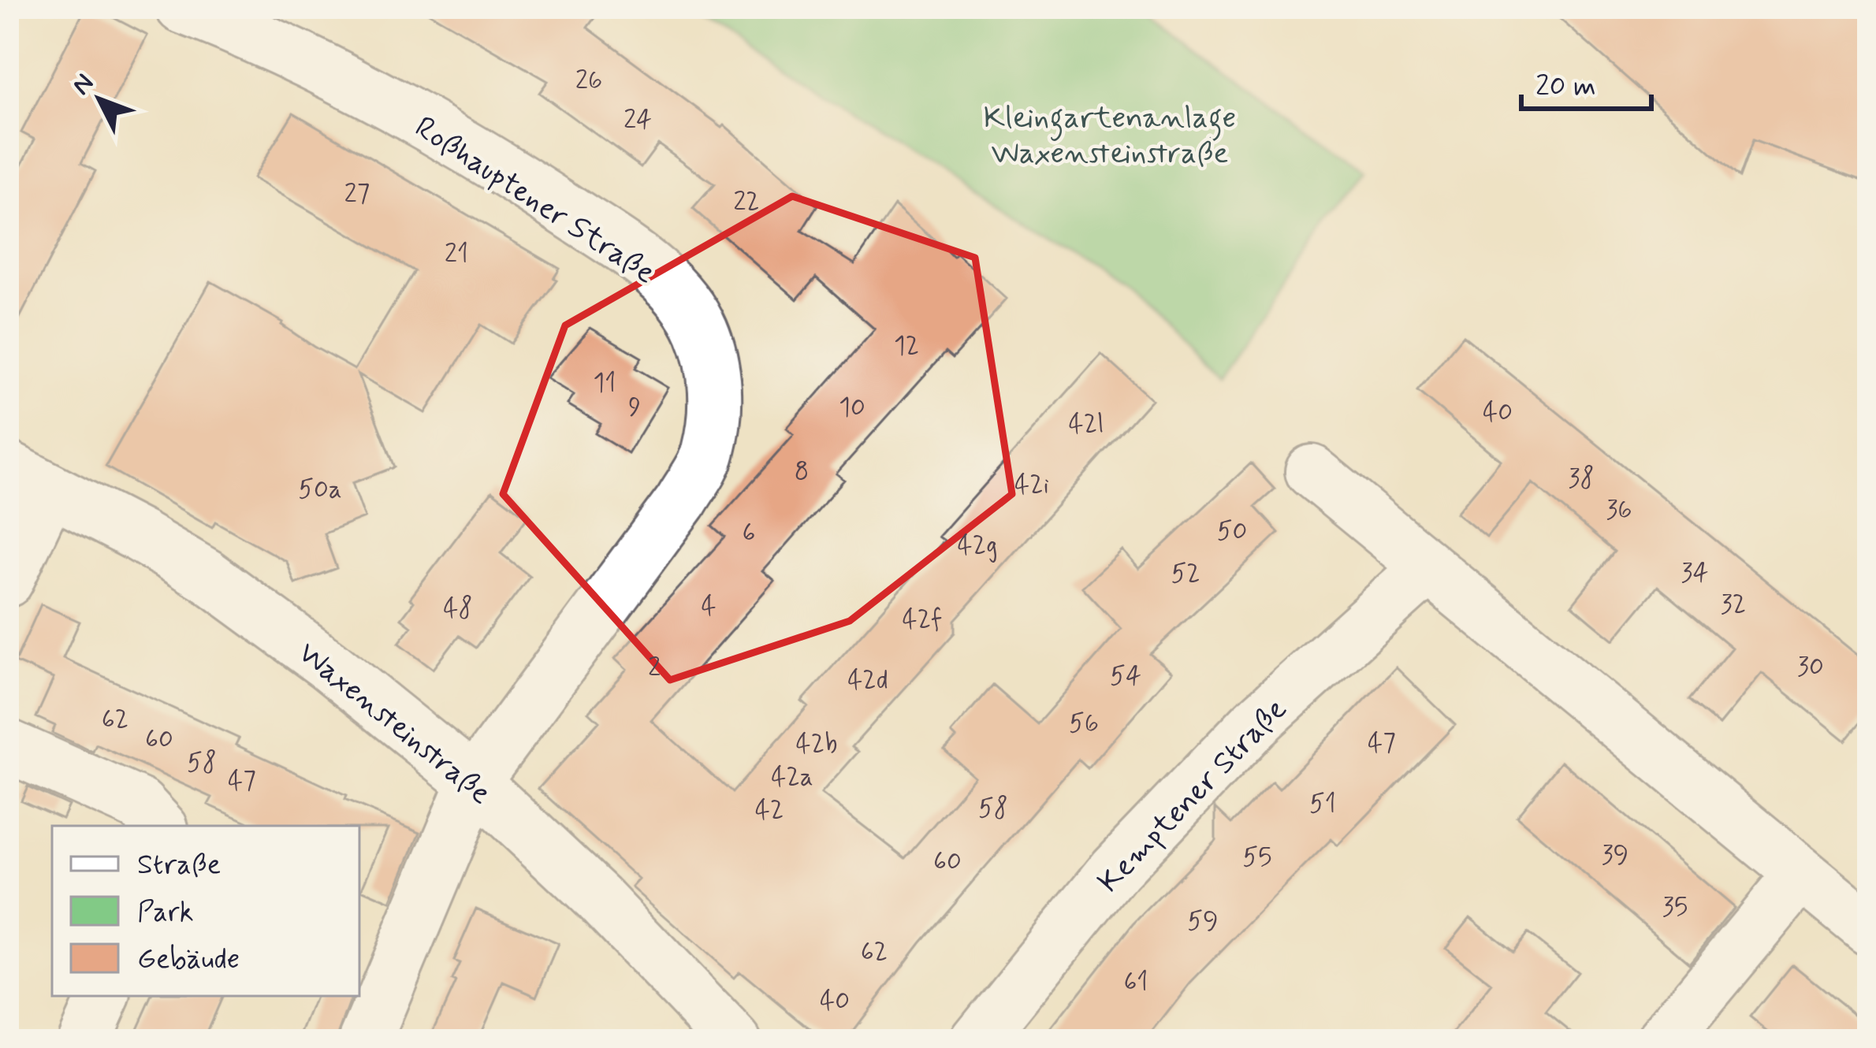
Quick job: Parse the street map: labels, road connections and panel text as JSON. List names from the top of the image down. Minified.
{"streets":{"street":["Roßhauptener Straße","Waxensteinstraße","Kemptener Straße"]},"crossings":[["Roßhauptener Straße","Waxensteinstraße"]],"parks":["Kleingartenanlage Waxensteinstraße"],"house_numbers":["26","24","27","22","21","12","11","9","10","40","42l","8","38","42i","50a","36","50","6","42g","34","52","32","4","48","42f","30","2","54","42d","62","56","60","47","42b","58","42a","47","51","58","42","39","55","60","35","59","62","61","40"],"legend":["Straße","Park","Gebäude"],"scale_bar":"20 m","north":"top left"}
